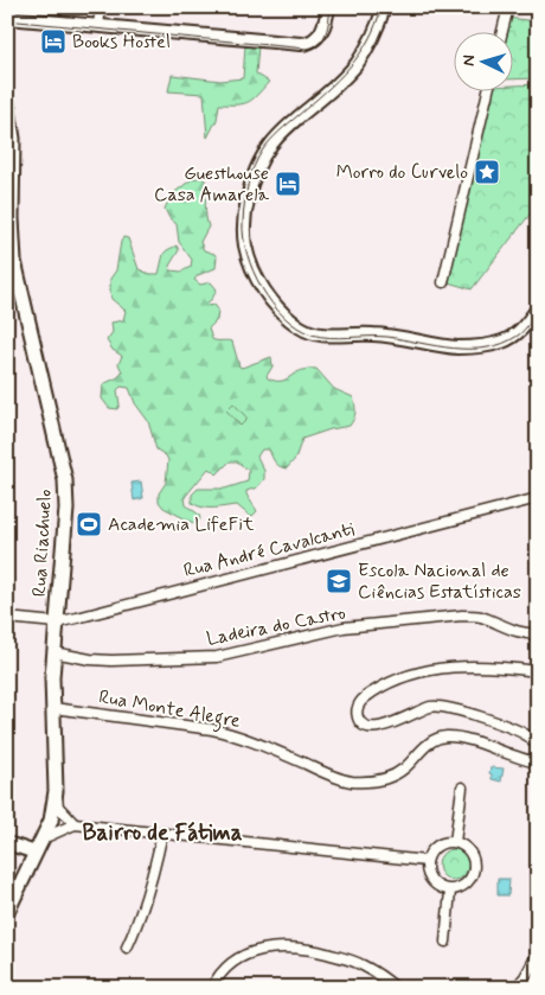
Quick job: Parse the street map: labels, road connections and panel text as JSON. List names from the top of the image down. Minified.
{"streets":{"main road":["Rua Riachuelo"],"street":["Rua André Cavalcanti","Ladeira do Castro","Rua Monte Alegre"]},"crossings":[["Rua Riachuelo","Rua André Cavalcanti"],["Rua Riachuelo","Ladeira do Castro"],["Rua Riachuelo","Rua Monte Alegre"]],"districts":["Bairro de Fátima"],"places":{"hotel":["Books Hostel","Guesthouse Casa Amarela"],"place":["Morro do Curvelo"],"sports":["Academia LifeFit"],"school or university":["Escola Nacional de Ciências Estatísticas"]},"north":"left"}
